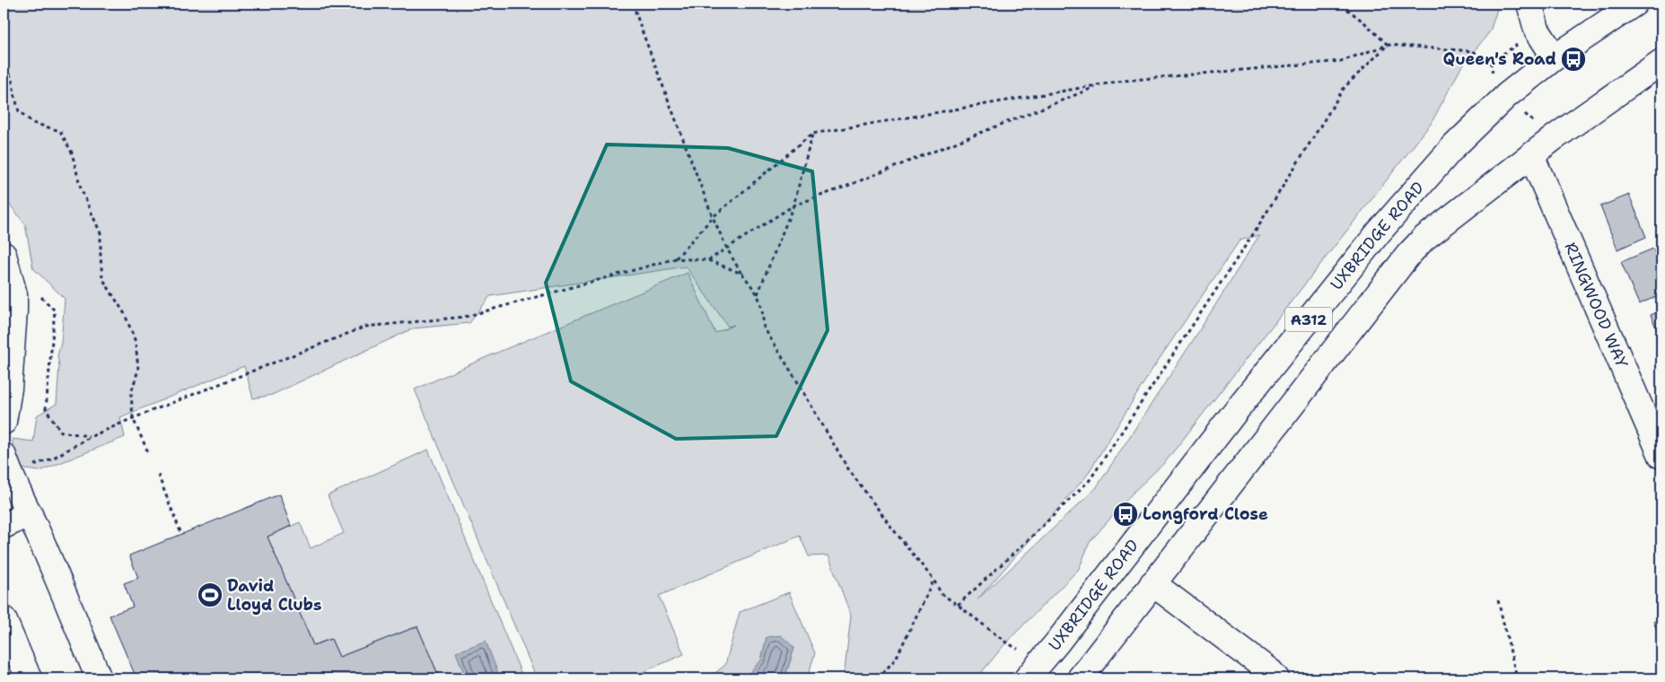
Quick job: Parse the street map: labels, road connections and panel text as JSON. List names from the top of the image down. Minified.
{"streets":{"street":["UXBRIDGE ROAD","RINGWOOD WAY","A312"]},"places":{"bus stop":["Queen's Road","Longford Close"],"sports":["David Lloyd Clubs"]}}
